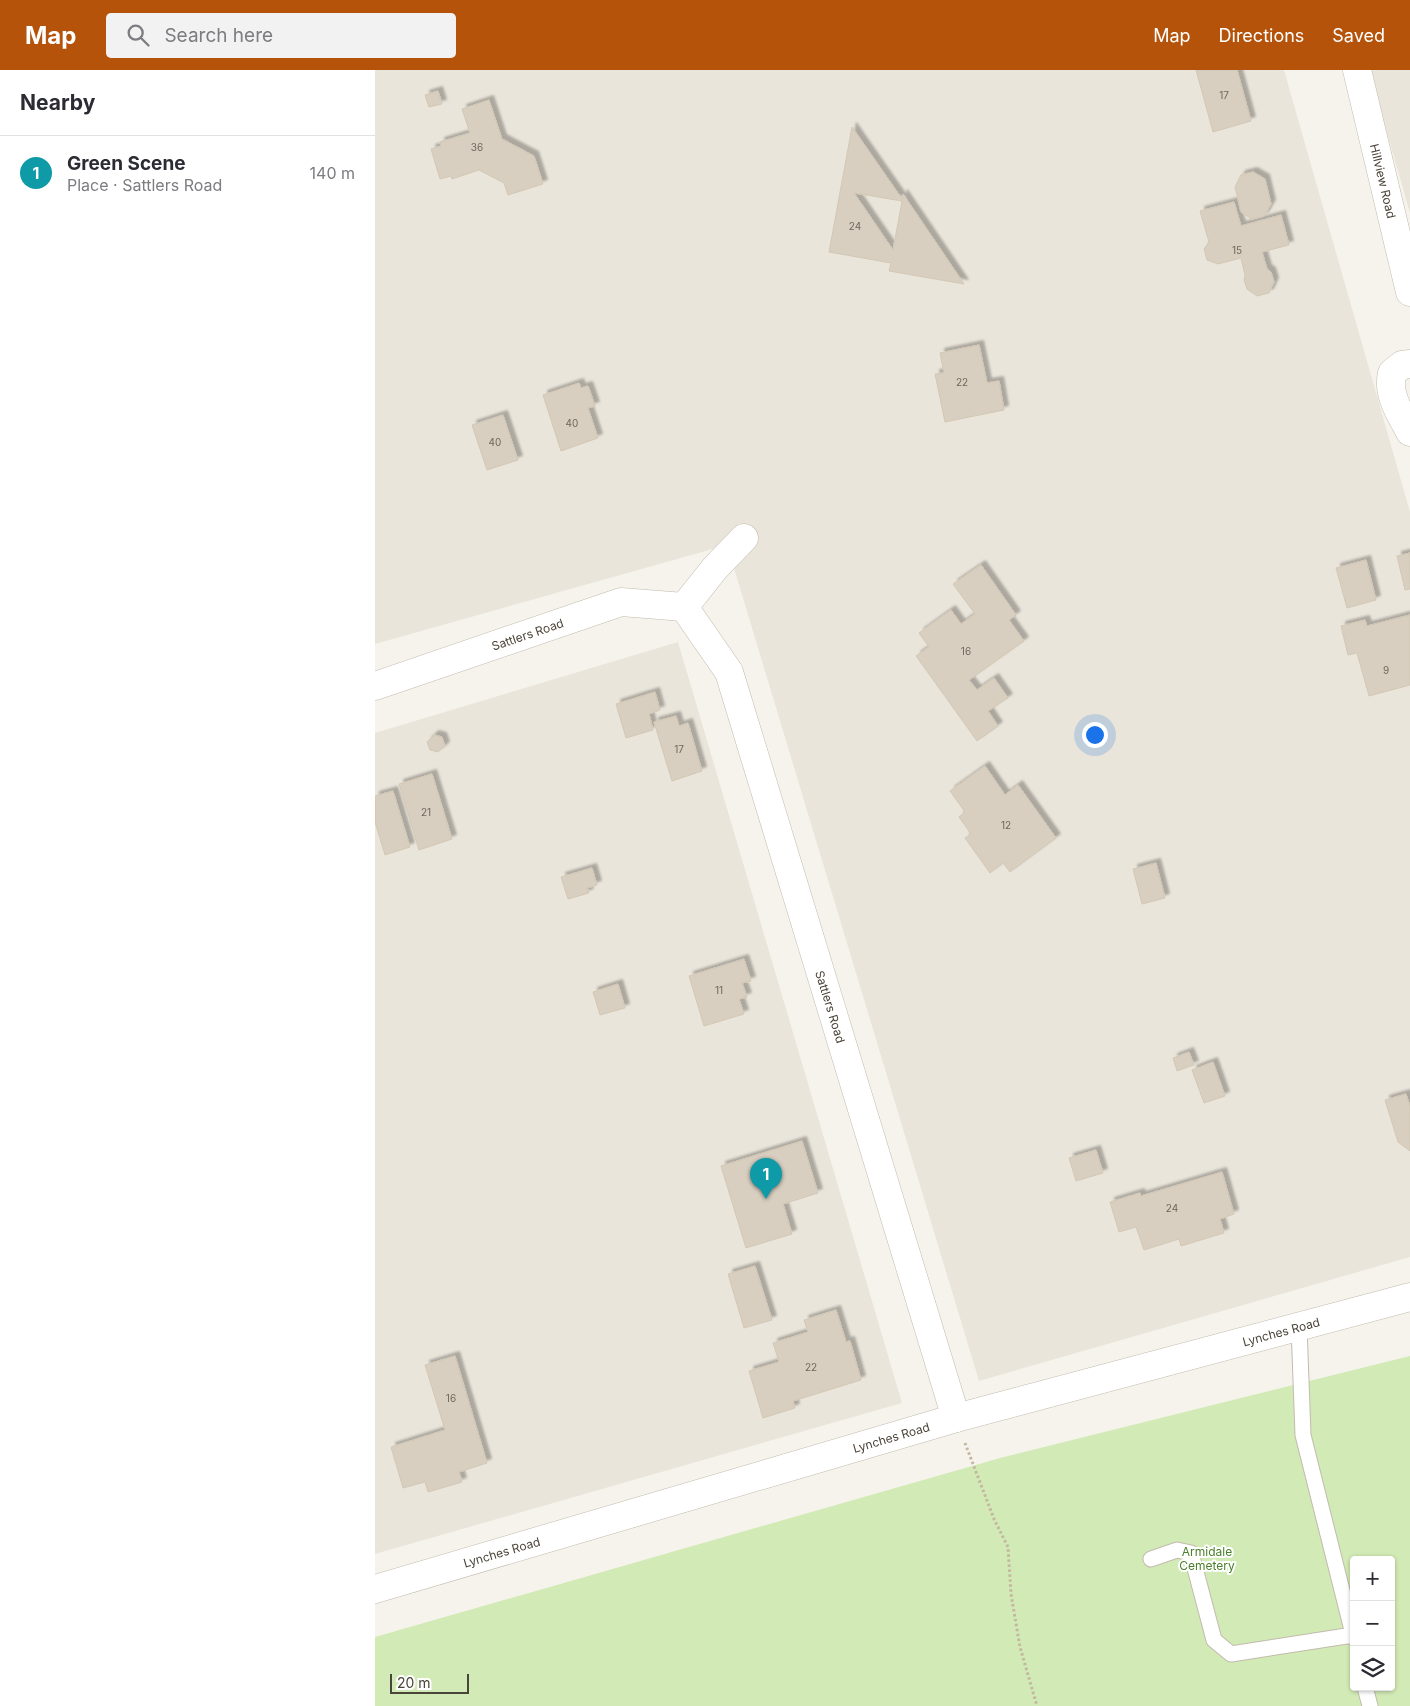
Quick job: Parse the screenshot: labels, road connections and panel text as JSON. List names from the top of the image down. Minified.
{"streets":{"street":["Hillview Road","Sattlers Road","Lynches Road"]},"crossings":[["Sattlers Road","Lynches Road"]],"parks":["Armidale Cemetery"],"house_numbers":["17","36","24","15","22","40","40","16","9","17","21","12","11","24","22","16"],"scale_bar":"20 m","page":{"header":"Map","search":"Search here","nav":["Map","Directions","Saved"],"heading":"Nearby","list":[{"mark":"1","name":"Green Scene","note":"Place · Sattlers Road","value":"140 m"}],"pins":"1","map_buttons":["+","−"],"scale":"20 m"}}
